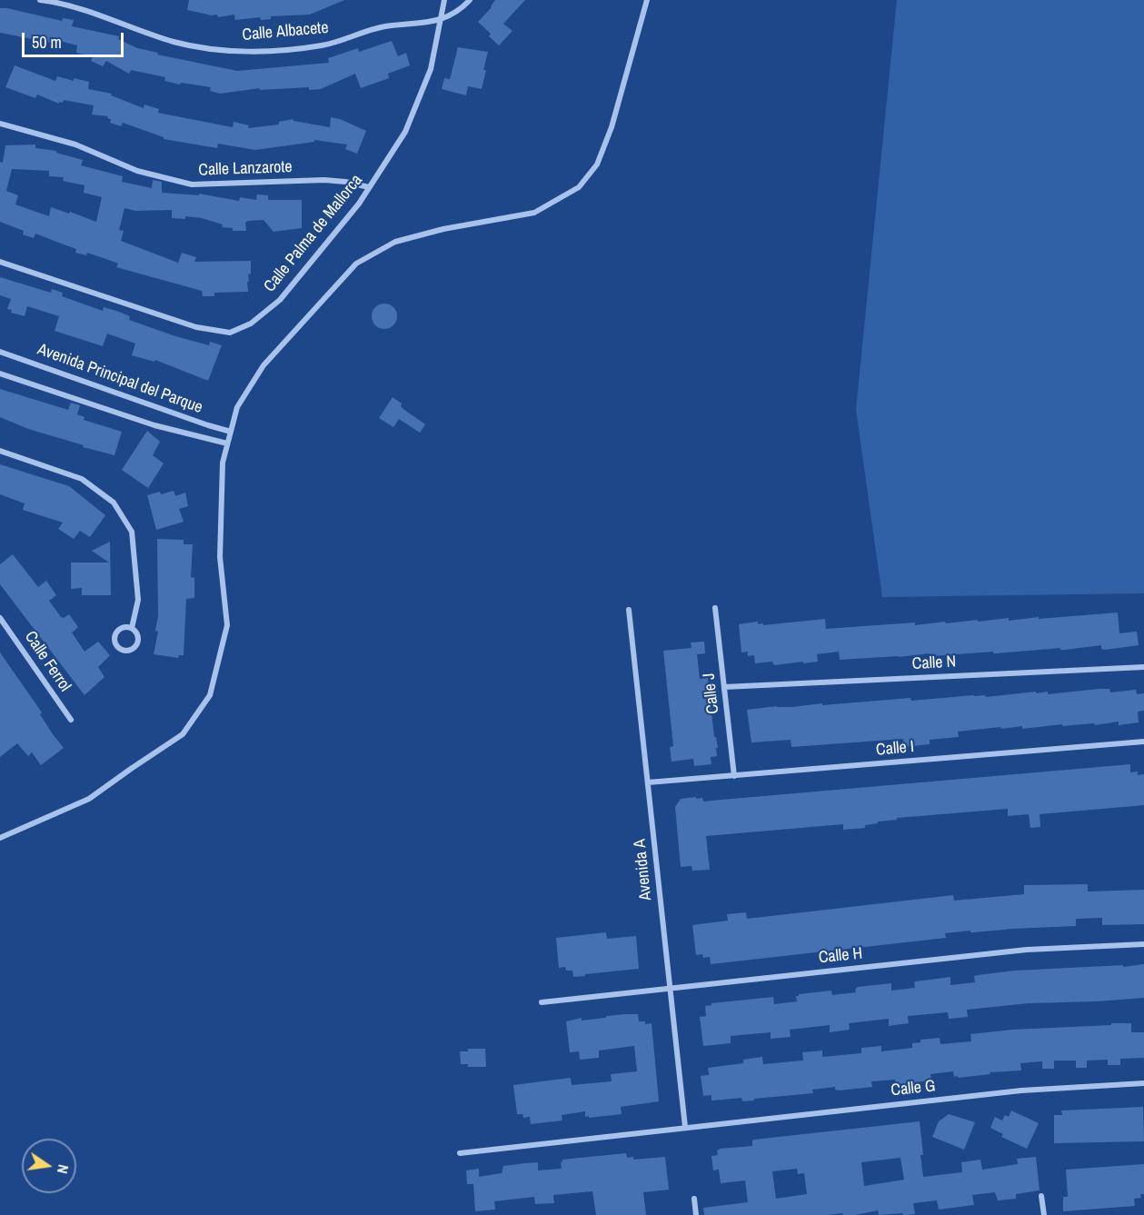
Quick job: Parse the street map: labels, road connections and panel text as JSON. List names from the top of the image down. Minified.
{"streets":{"street":["Calle Albacete","Calle Lanzarote","Calle Palma de Mallorca","Avenida Principal del Parque","Calle Ferrol","Calle N","Calle J","Calle I","Avenida A","Calle H","Calle G"]},"crossings":[["Calle Albacete","Calle Palma de Mallorca"],["Calle Lanzarote","Calle Palma de Mallorca"],["Calle N","Calle J"],["Calle J","Calle I"],["Calle I","Avenida A"],["Avenida A","Calle H"],["Avenida A","Calle G"]],"scale_bar":"50 m","north":"right"}
